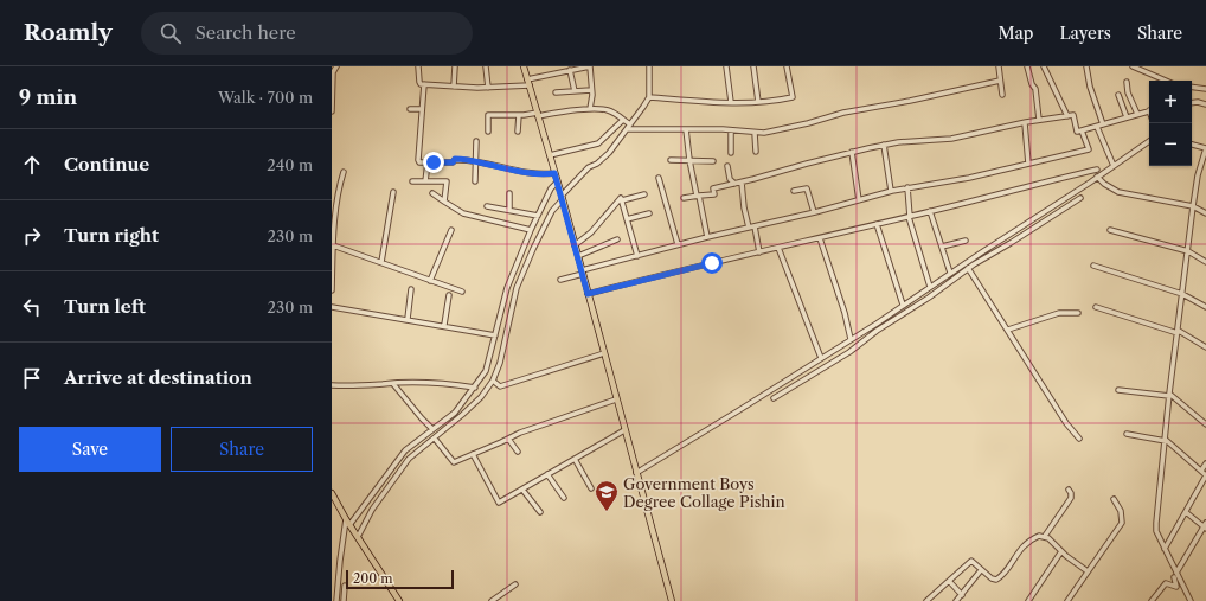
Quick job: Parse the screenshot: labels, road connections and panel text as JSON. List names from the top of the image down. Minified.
{"places":{"school or university":["Government Boys Degree Collage Pishin"]},"scale_bar":"200 m","page":{"header":"Roamly","search":"Search here","nav":["Map","Layers","Share"],"heading":["9 min","Walk · 700 m"],"map_buttons":["+","−"],"list":[["Continue","240 m"],["Turn right","230 m"],["Turn left","230 m"],"Arrive at destination"],"buttons":["Save","Share"],"scale":"200 m"}}
